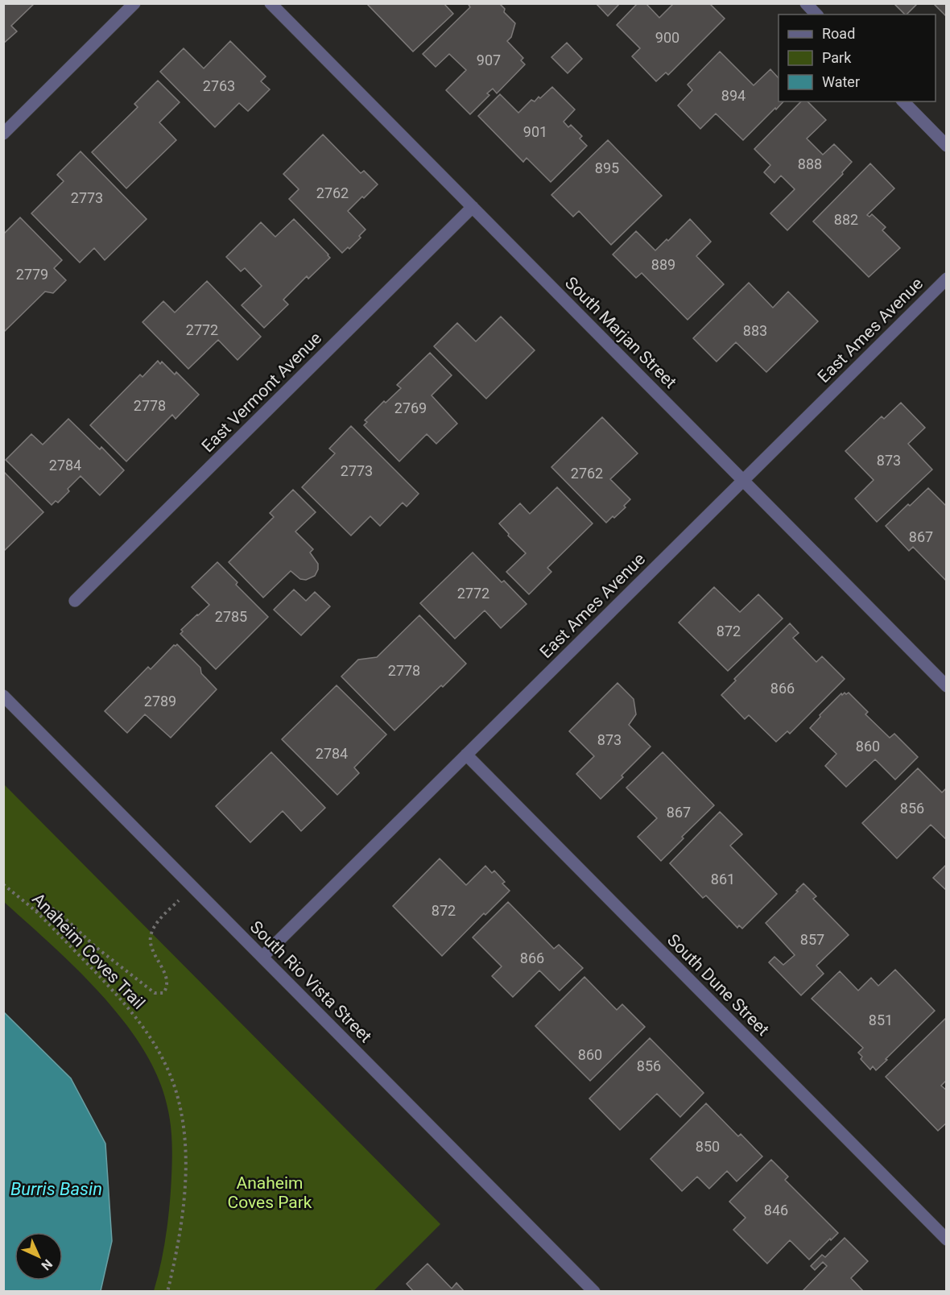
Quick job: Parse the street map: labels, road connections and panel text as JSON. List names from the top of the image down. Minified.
{"streets":{"street":["East Ames Avenue","South Marjan Street","East Vermont Avenue","South Rio Vista Street","South Dune Street"],"path":["Anaheim Coves Trail"]},"crossings":[["East Ames Avenue","South Marjan Street"],["East Ames Avenue","South Rio Vista Street"],["East Ames Avenue","South Dune Street"],["South Marjan Street","East Vermont Avenue"]],"water":["Burris Basin"],"parks":["Anaheim Coves Park"],"house_numbers":["900","907","2763","894","901","888","895","2762","2773","882","889","2779","2772","883","2778","2769","873","2784","2773","2762","867","2772","2785","872","2778","866","2789","873","860","2784","856","867","861","872","857","866","851","860","856","850","846"],"legend":["Road","Park","Water"],"north":"bottom right"}
